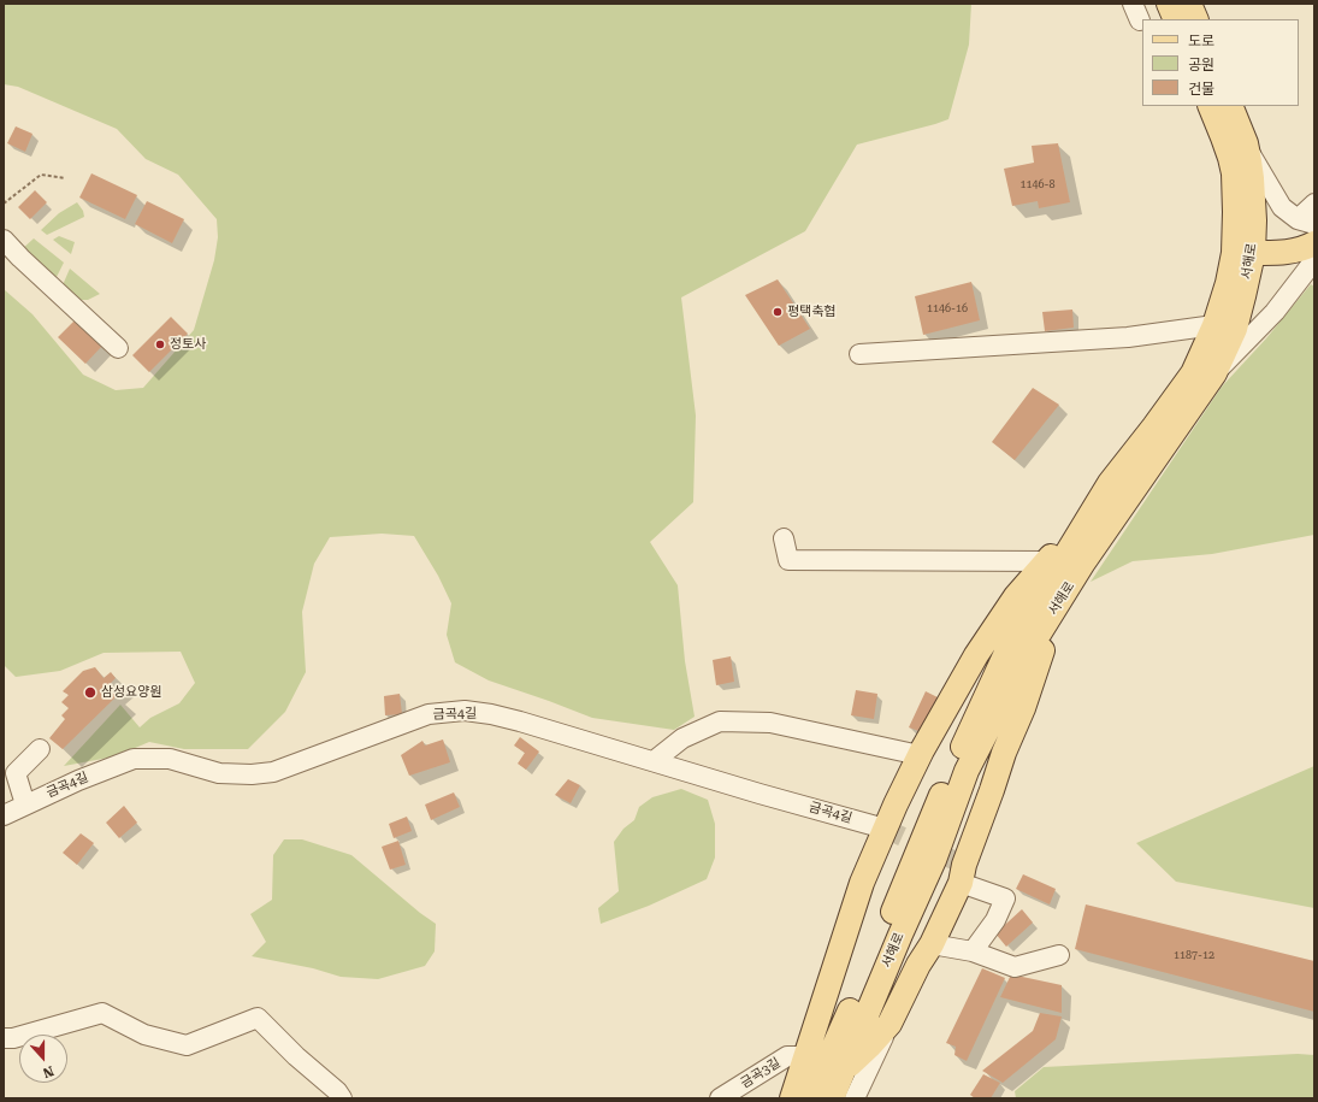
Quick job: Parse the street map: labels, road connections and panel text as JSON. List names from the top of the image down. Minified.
{"streets":{"main road":["서해로"],"street":["금곡4길","금곡3길"]},"places":["평택축협","정토사","삼성요양원"],"house_numbers":["1146-8","1146-16","1187-12"],"legend":["도로","공원","건물"],"north":"bottom"}
